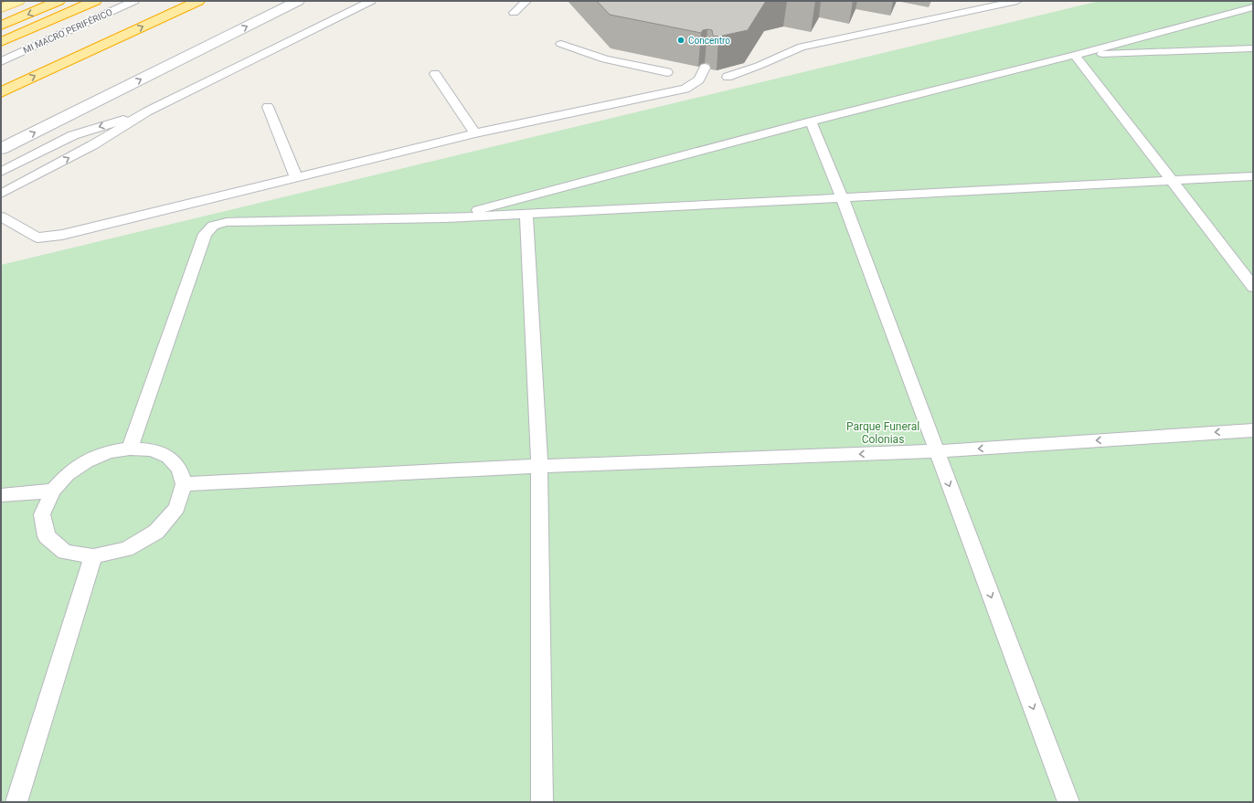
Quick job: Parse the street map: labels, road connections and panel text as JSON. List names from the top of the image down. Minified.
{"streets":{"lane":["MI MACRO PERIFÉRICO"]},"parks":["Parque Funeral Colonias"],"places":["Concentro"]}
